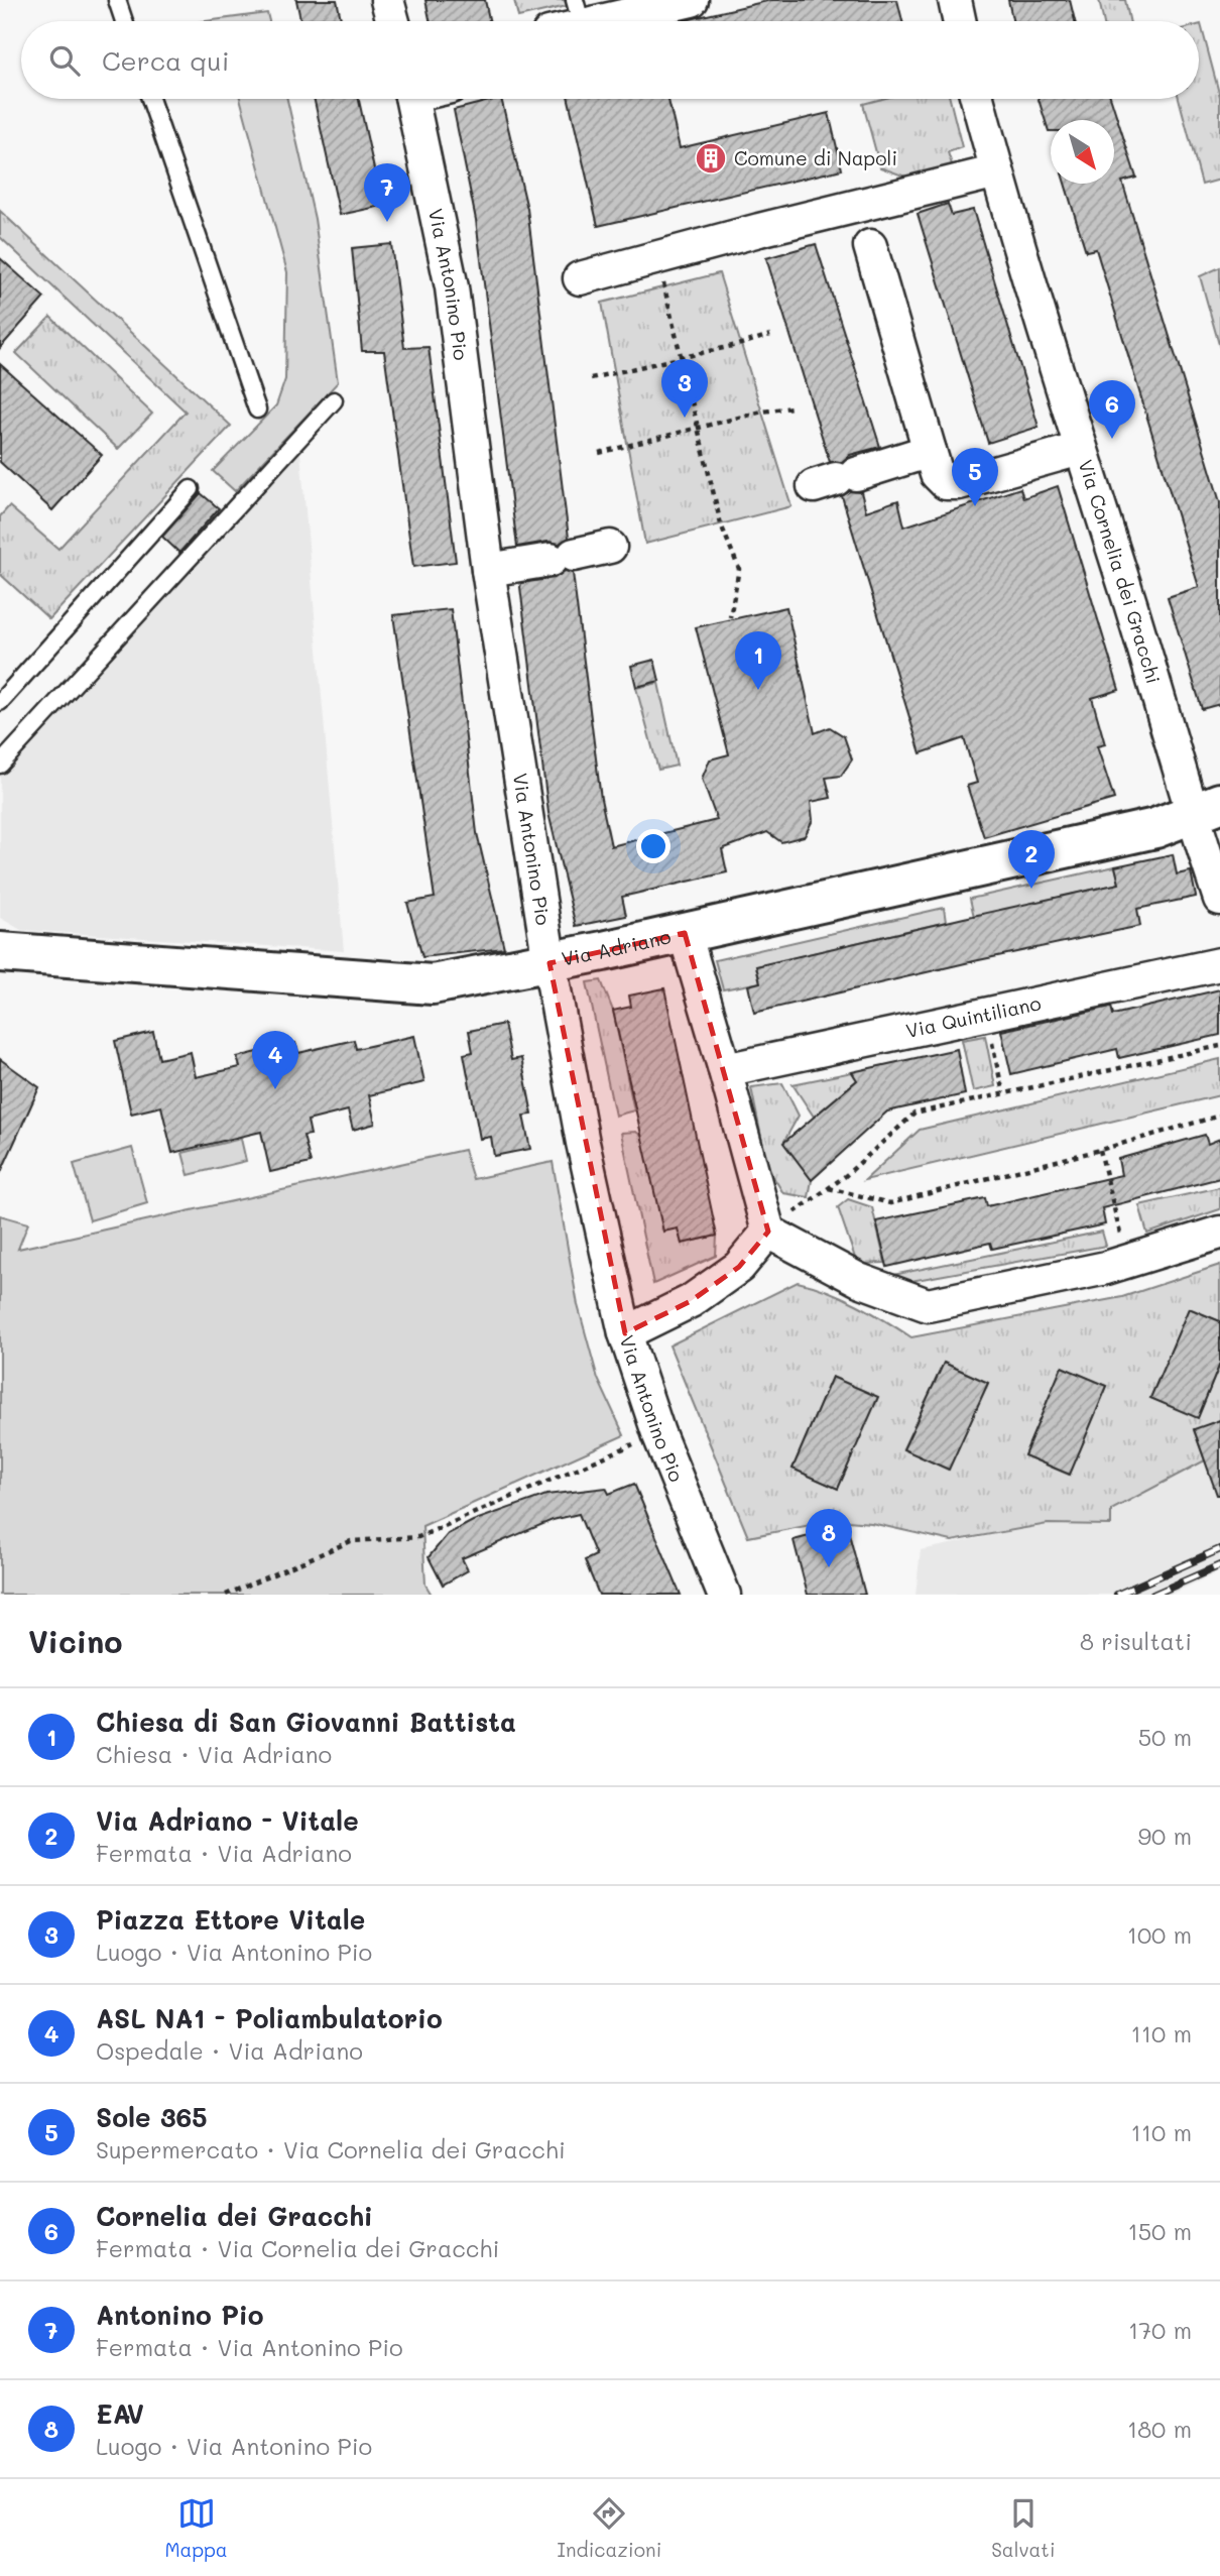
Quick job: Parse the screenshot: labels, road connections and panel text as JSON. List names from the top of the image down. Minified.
{"streets":{"street":["Via Antonino Pio","Via Cornelia dei Gracchi","Via Adriano","Via Quintiliano"]},"crossings":[["Via Antonino Pio","Via Adriano"],["Via Cornelia dei Gracchi","Via Adriano"]],"places":{"building":["Comune di Napoli"]},"north":"bottom right","page":{"search":"Cerca qui","pins":["7","3","6","5","1","2","4","8"],"heading":["Vicino","8 risultati"],"list":[{"mark":"1","name":"Chiesa di San Giovanni Battista","note":"Chiesa · Via Adriano","value":"50 m"},{"mark":"2","name":"Via Adriano - Vitale","note":"Fermata · Via Adriano","value":"90 m"},{"mark":"3","name":"Piazza Ettore Vitale","note":"Luogo · Via Antonino Pio","value":"100 m"},{"mark":"4","name":"ASL NA1 - Poliambulatorio","note":"Ospedale · Via Adriano","value":"110 m"},{"mark":"5","name":"Sole 365","note":"Supermercato · Via Cornelia dei Gracchi","value":"110 m"},{"mark":"6","name":"Cornelia dei Gracchi","note":"Fermata · Via Cornelia dei Gracchi","value":"150 m"},{"mark":"7","name":"Antonino Pio","note":"Fermata · Via Antonino Pio","value":"170 m"},{"mark":"8","name":"EAV","note":"Luogo · Via Antonino Pio","value":"180 m"}],"nav":["Mappa","Indicazioni","Salvati"]}}
